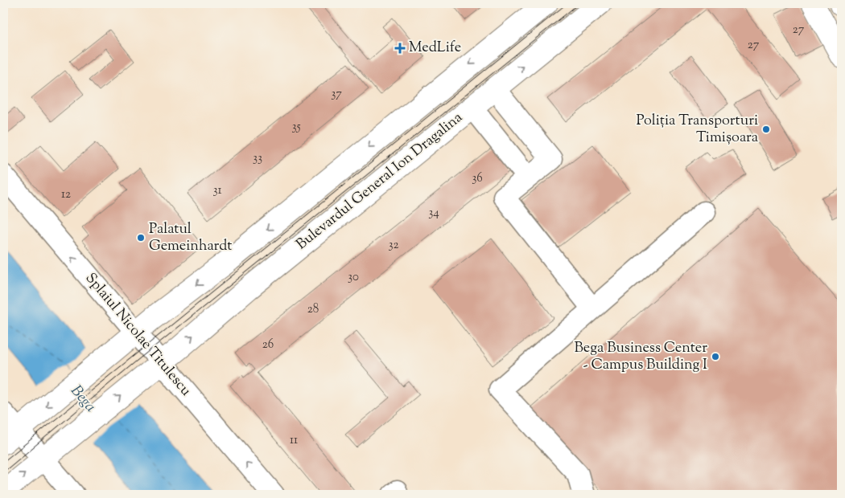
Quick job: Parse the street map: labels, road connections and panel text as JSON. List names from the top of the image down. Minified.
{"streets":{"main road":["Bulevardul General Ion Dragalina"],"street":["Splaiul Nicolae Titulescu"]},"crossings":[["Bulevardul General Ion Dragalina","Splaiul Nicolae Titulescu"]],"one_way":["Splaiul Nicolae Titulescu"],"water":["Bega"],"places":{"health":["MedLife"],"other":["Poliția Transporturi Timișoara","Palatul Gemeinhardt","Bega Business Center - Campus Building I"]},"house_numbers":["27","27","37","35","33","36","31","12","34","32","30","28","26","11"]}
